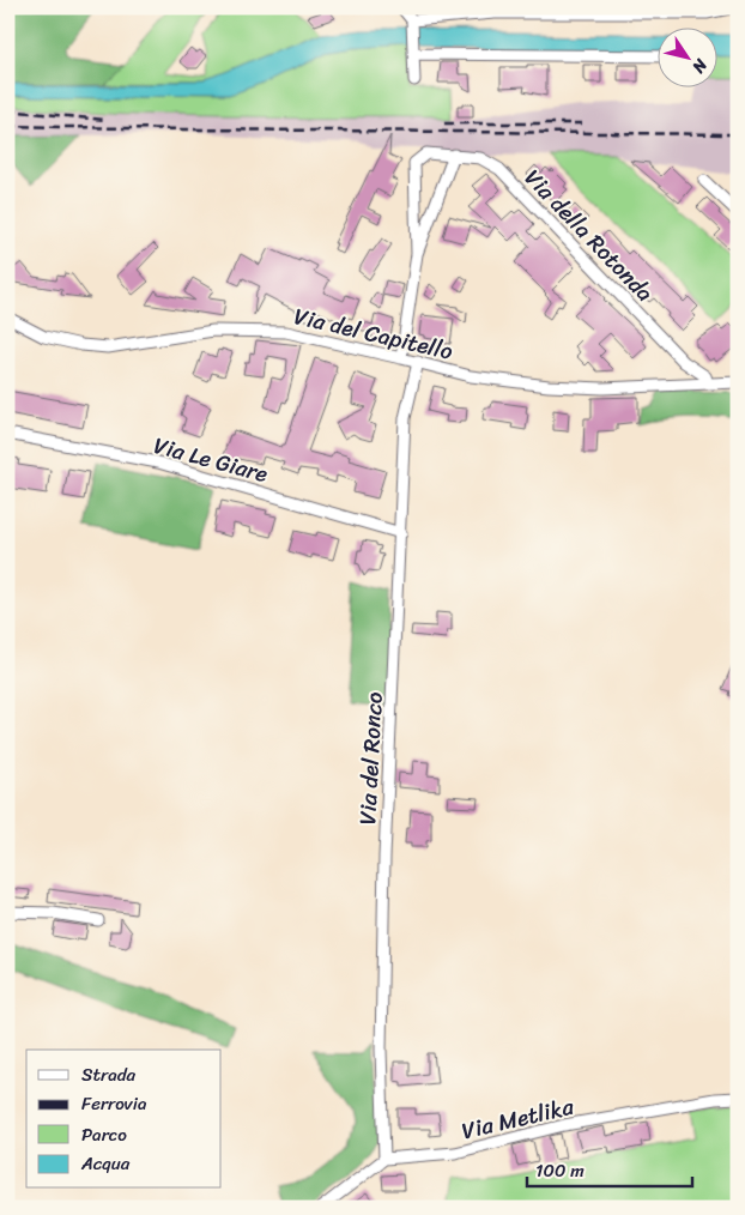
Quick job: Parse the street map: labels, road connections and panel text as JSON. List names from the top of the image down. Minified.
{"streets":{"street":["Via della Rotonda","Via del Capitello","Via Le Giare","Via del Ronco","Via Metlika"]},"crossings":[["Via della Rotonda","Via del Capitello"],["Via del Capitello","Via del Ronco"],["Via Le Giare","Via del Ronco"],["Via del Ronco","Via Metlika"]],"legend":["Strada","Ferrovia","Parco","Acqua"],"scale_bar":"100 m","north":"bottom right"}
